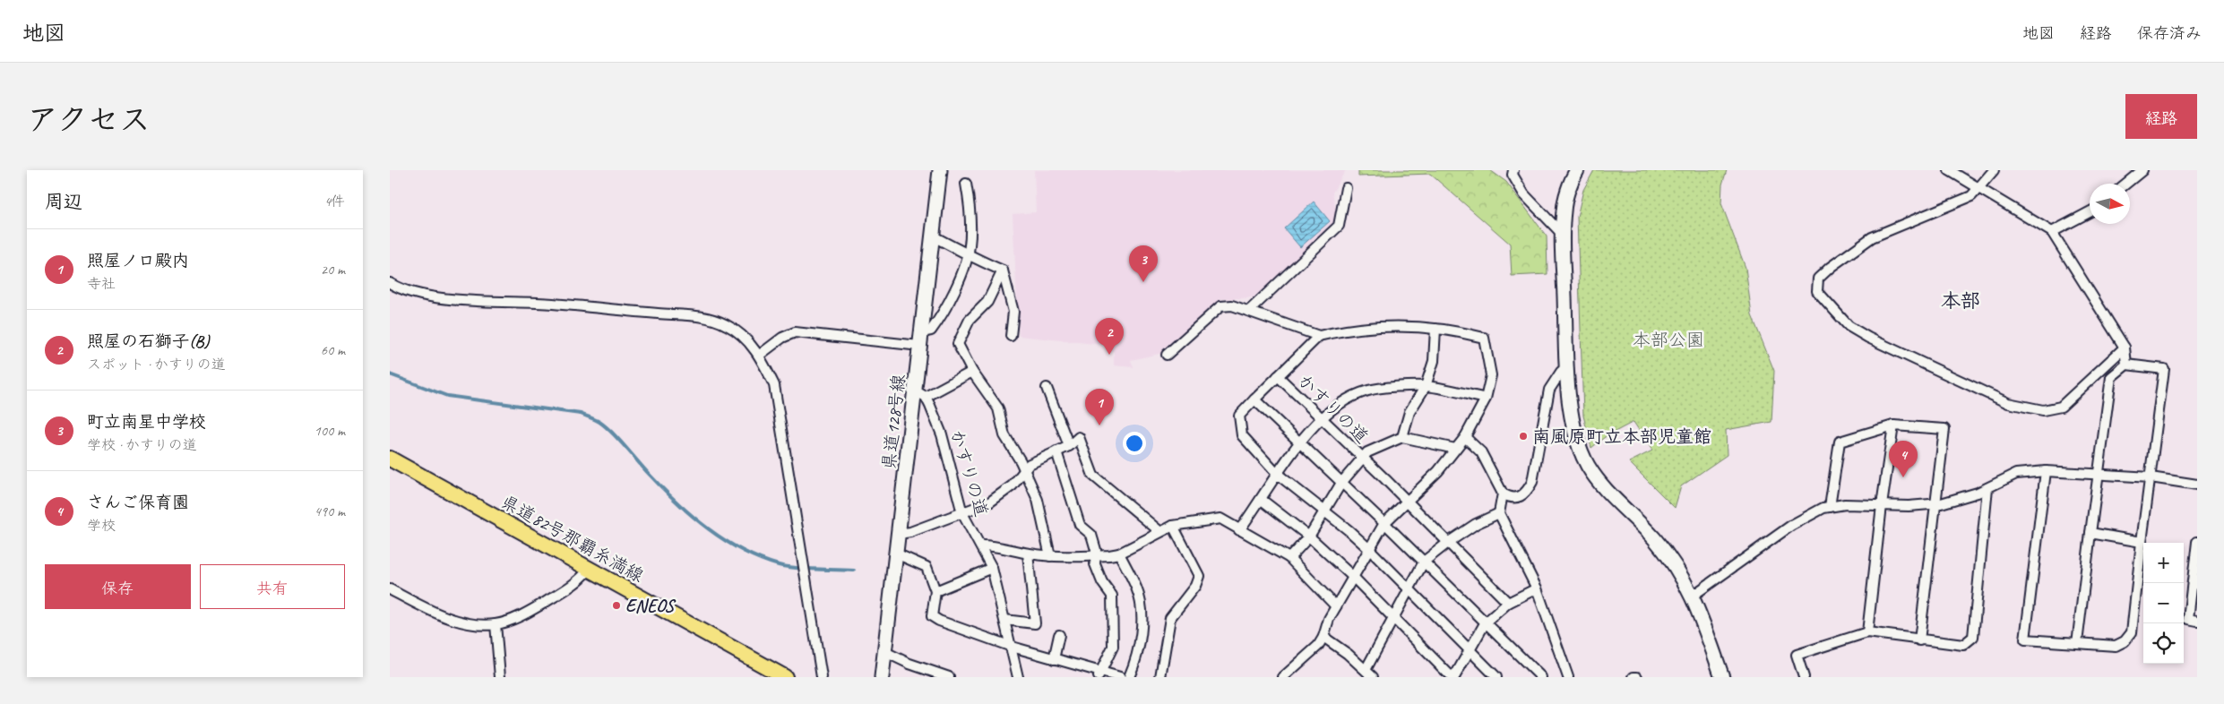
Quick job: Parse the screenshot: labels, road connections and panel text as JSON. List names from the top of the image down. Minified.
{"streets":{"main road":["県道82号那覇糸満線"],"street":["かすりの道","県道128号線"]},"crossings":[["かすりの道","県道128号線"]],"districts":["本部"],"parks":["本部公園"],"places":["南風原町立本部児童館","ENEOS"],"north":"right","page":{"header":"地図","nav":["地図","経路","保存済み"],"title":"アクセス","buttons":["経路",["保存","共有"]],"heading":["周辺","4件"],"list":[{"mark":"1","name":"照屋ノロ殿内","note":"寺社","value":"20 m"},{"mark":"2","name":"照屋の石獅子(B)","note":"スポット · かすりの道","value":"60 m"},{"mark":"3","name":"町立南星中学校","note":"学校 · かすりの道","value":"100 m"},{"mark":"4","name":"さんご保育園","note":"学校","value":"490 m"}],"pins":["3","2","1","4"],"map_buttons":["+","−"]}}
